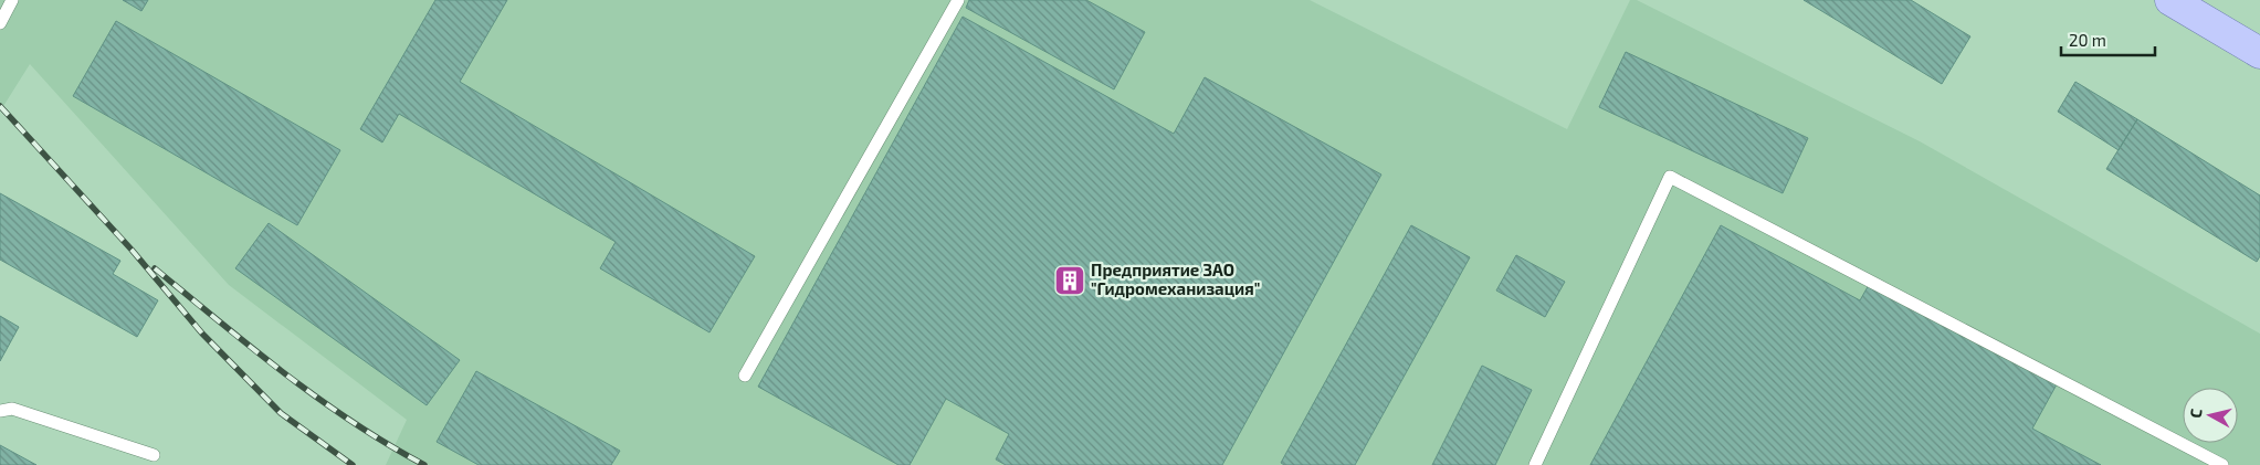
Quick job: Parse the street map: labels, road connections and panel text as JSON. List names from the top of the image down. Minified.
{"places":{"building":["Предприятие ЗАО \"Гидромеханизация\""]},"scale_bar":"20 m","north":"left"}
